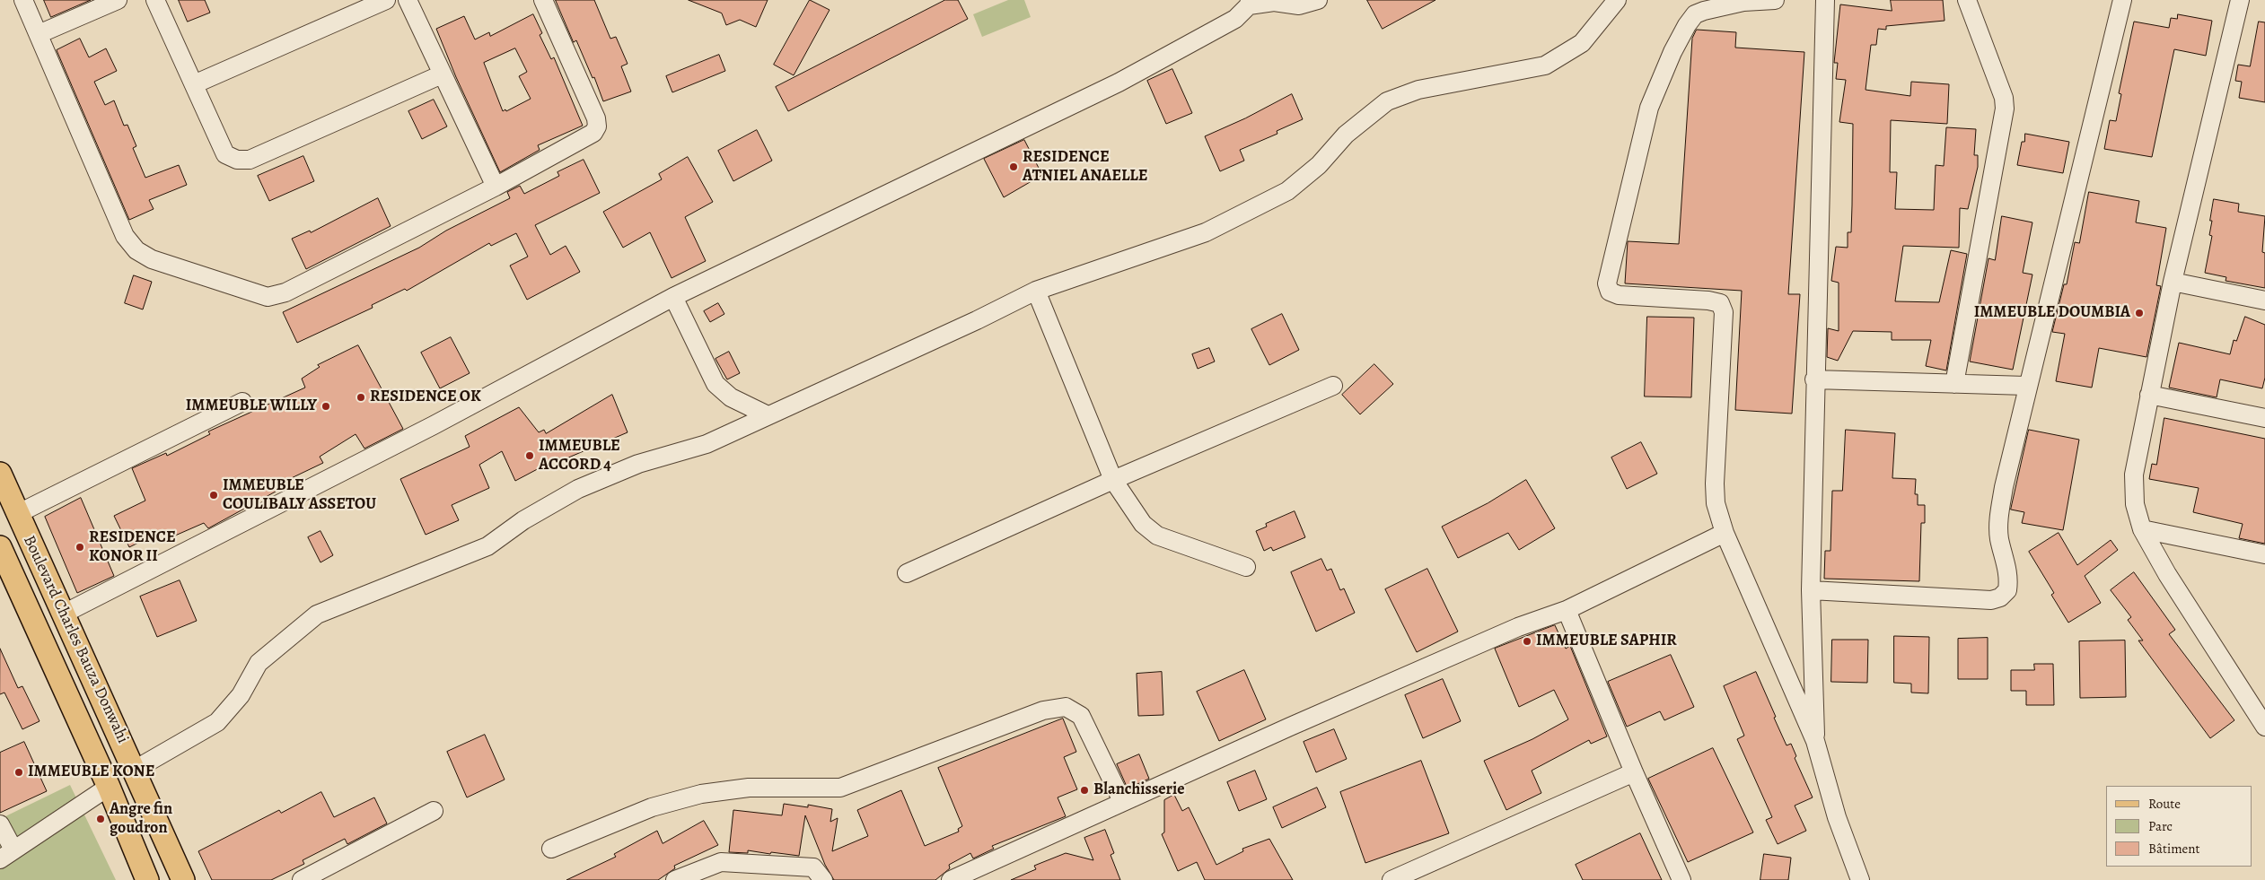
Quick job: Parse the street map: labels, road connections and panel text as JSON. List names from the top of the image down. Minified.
{"streets":{"main road":["Boulevard Charles Bauza Donwahi"]},"places":["RESIDENCE ATNIEL ANAELLE","IMMEUBLE DOUMBIA","RESIDENCE OK","IMMEUBLE WILLY","IMMEUBLE ACCORD 4","IMMEUBLE COULIBALY ASSETOU","RESIDENCE KONOR II","IMMEUBLE SAPHIR","IMMEUBLE KONE","Blanchisserie","Angre fin goudron"],"legend":["Route","Parc","Bâtiment"]}
